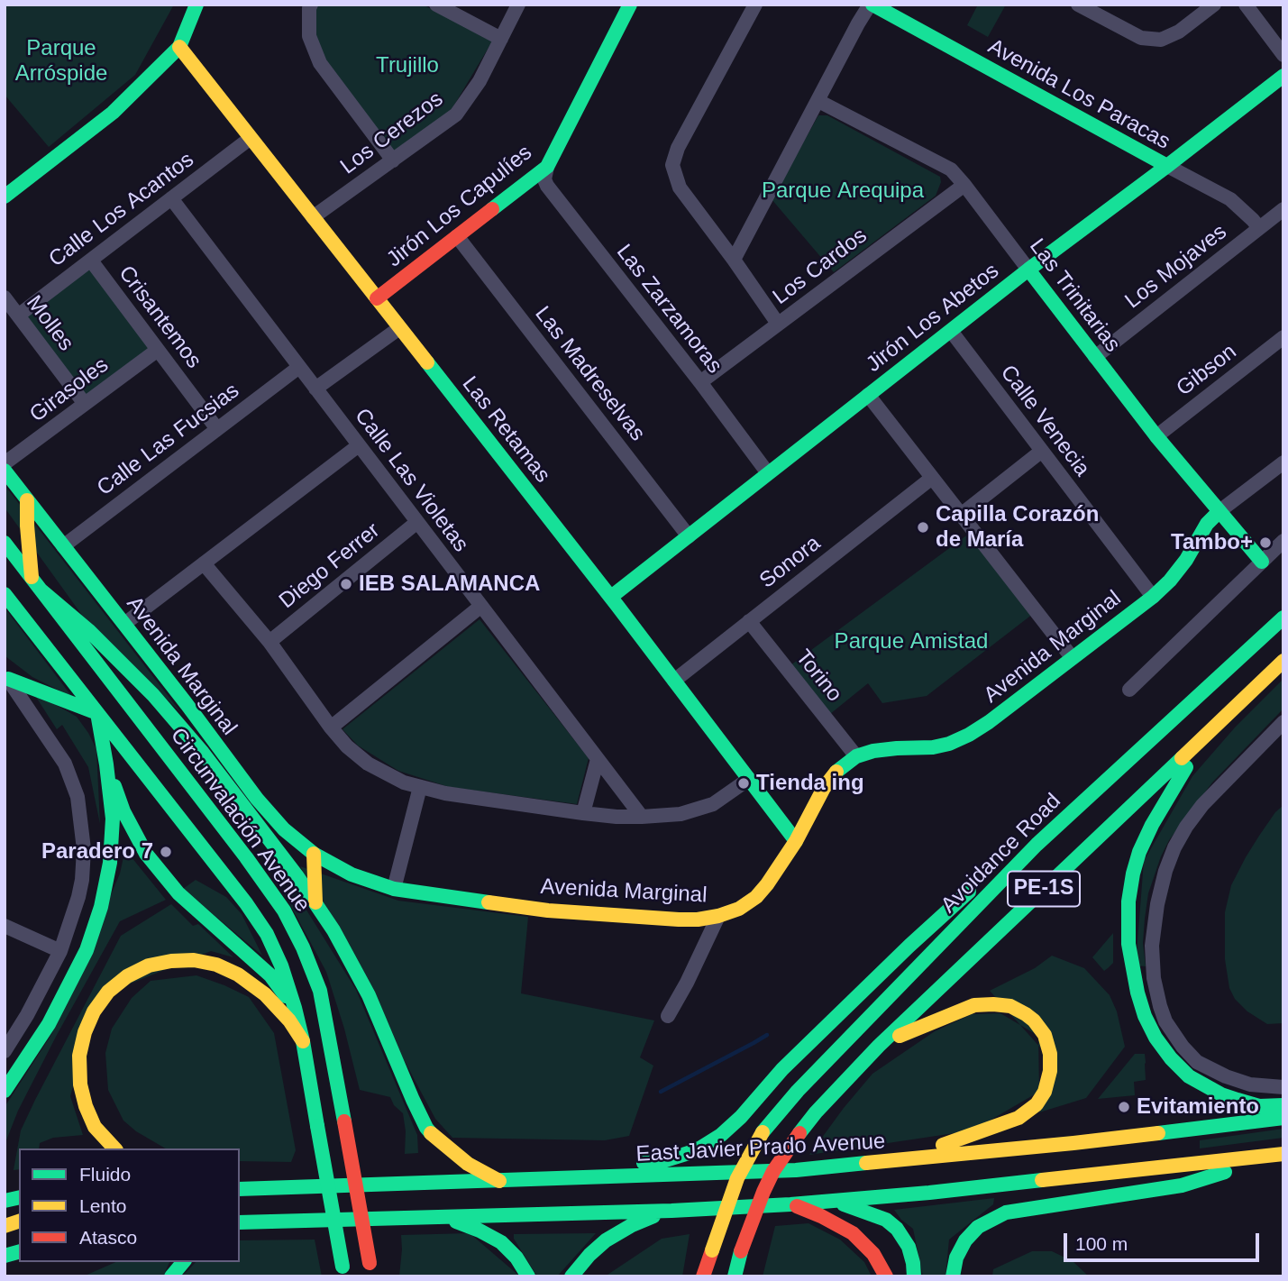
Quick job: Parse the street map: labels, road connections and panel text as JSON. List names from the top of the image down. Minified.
{"streets":{"main road":["Avenida Los Paracas","Jirón Los Capulíes","Las Trinitarias","Jirón Los Abetos","Las Retamas","Avenida Marginal","Circunvalación Avenue","Avoidance Road","PE-1S","East Javier Prado Avenue"],"street":["Los Cerezos","Calle Los Acantos","Los Cardos","Los Mojaves","Las Zarzamoras","Crisantemos","Molles","Gibson","Las Madreselvas","Girasoles","Calle Venecia","Calle Las Fucsias","Calle Las Violetas","Sonora","Diego Ferrer","Torino"]},"crossings":[["Avenida Los Paracas","Los Mojaves"],["Avenida Los Paracas","Jirón Los Abetos"],["Los Cerezos","Las Retamas"],["Jirón Los Capulíes","Las Zarzamoras"],["Jirón Los Capulíes","Las Madreselvas"],["Jirón Los Capulíes","Las Retamas"],["Calle Los Acantos","Crisantemos"],["Calle Los Acantos","Molles"],["Calle Los Acantos","Las Retamas"],["Calle Los Acantos","Calle Las Violetas"],["Los Cardos","Las Trinitarias"],["Los Cardos","Las Zarzamoras"],["Los Mojaves","Las Trinitarias"],["Las Trinitarias","Jirón Los Abetos"],["Las Trinitarias","Gibson"],["Las Trinitarias","Avenida Marginal"],["Las Zarzamoras","Jirón Los Abetos"],["Crisantemos","Girasoles"],["Crisantemos","Calle Las Fucsias"],["Jirón Los Abetos","Las Madreselvas"],["Jirón Los Abetos","Calle Venecia"],["Jirón Los Abetos","Las Retamas"],["Molles","Girasoles"],["Calle Venecia","Avenida Marginal"],["Las Retamas","Sonora"],["Las Retamas","Avenida Marginal"],["Calle Las Fucsias","Calle Las Violetas"],["Calle Las Fucsias","Avenida Marginal"],["Calle Las Violetas","Diego Ferrer"],["Sonora","Torino"],["Avenida Marginal","Torino"],["Avoidance Road","PE-1S"]],"parks":["Parque Arróspide","Trujillo","Parque Arequipa","Parque Amistad"],"places":["Capilla Corazón de María","Tambo+","IEB SALAMANCA","Tienda ing","Paradero 7","Evitamiento"],"legend":["Fluido","Lento","Atasco"],"scale_bar":"100 m"}
